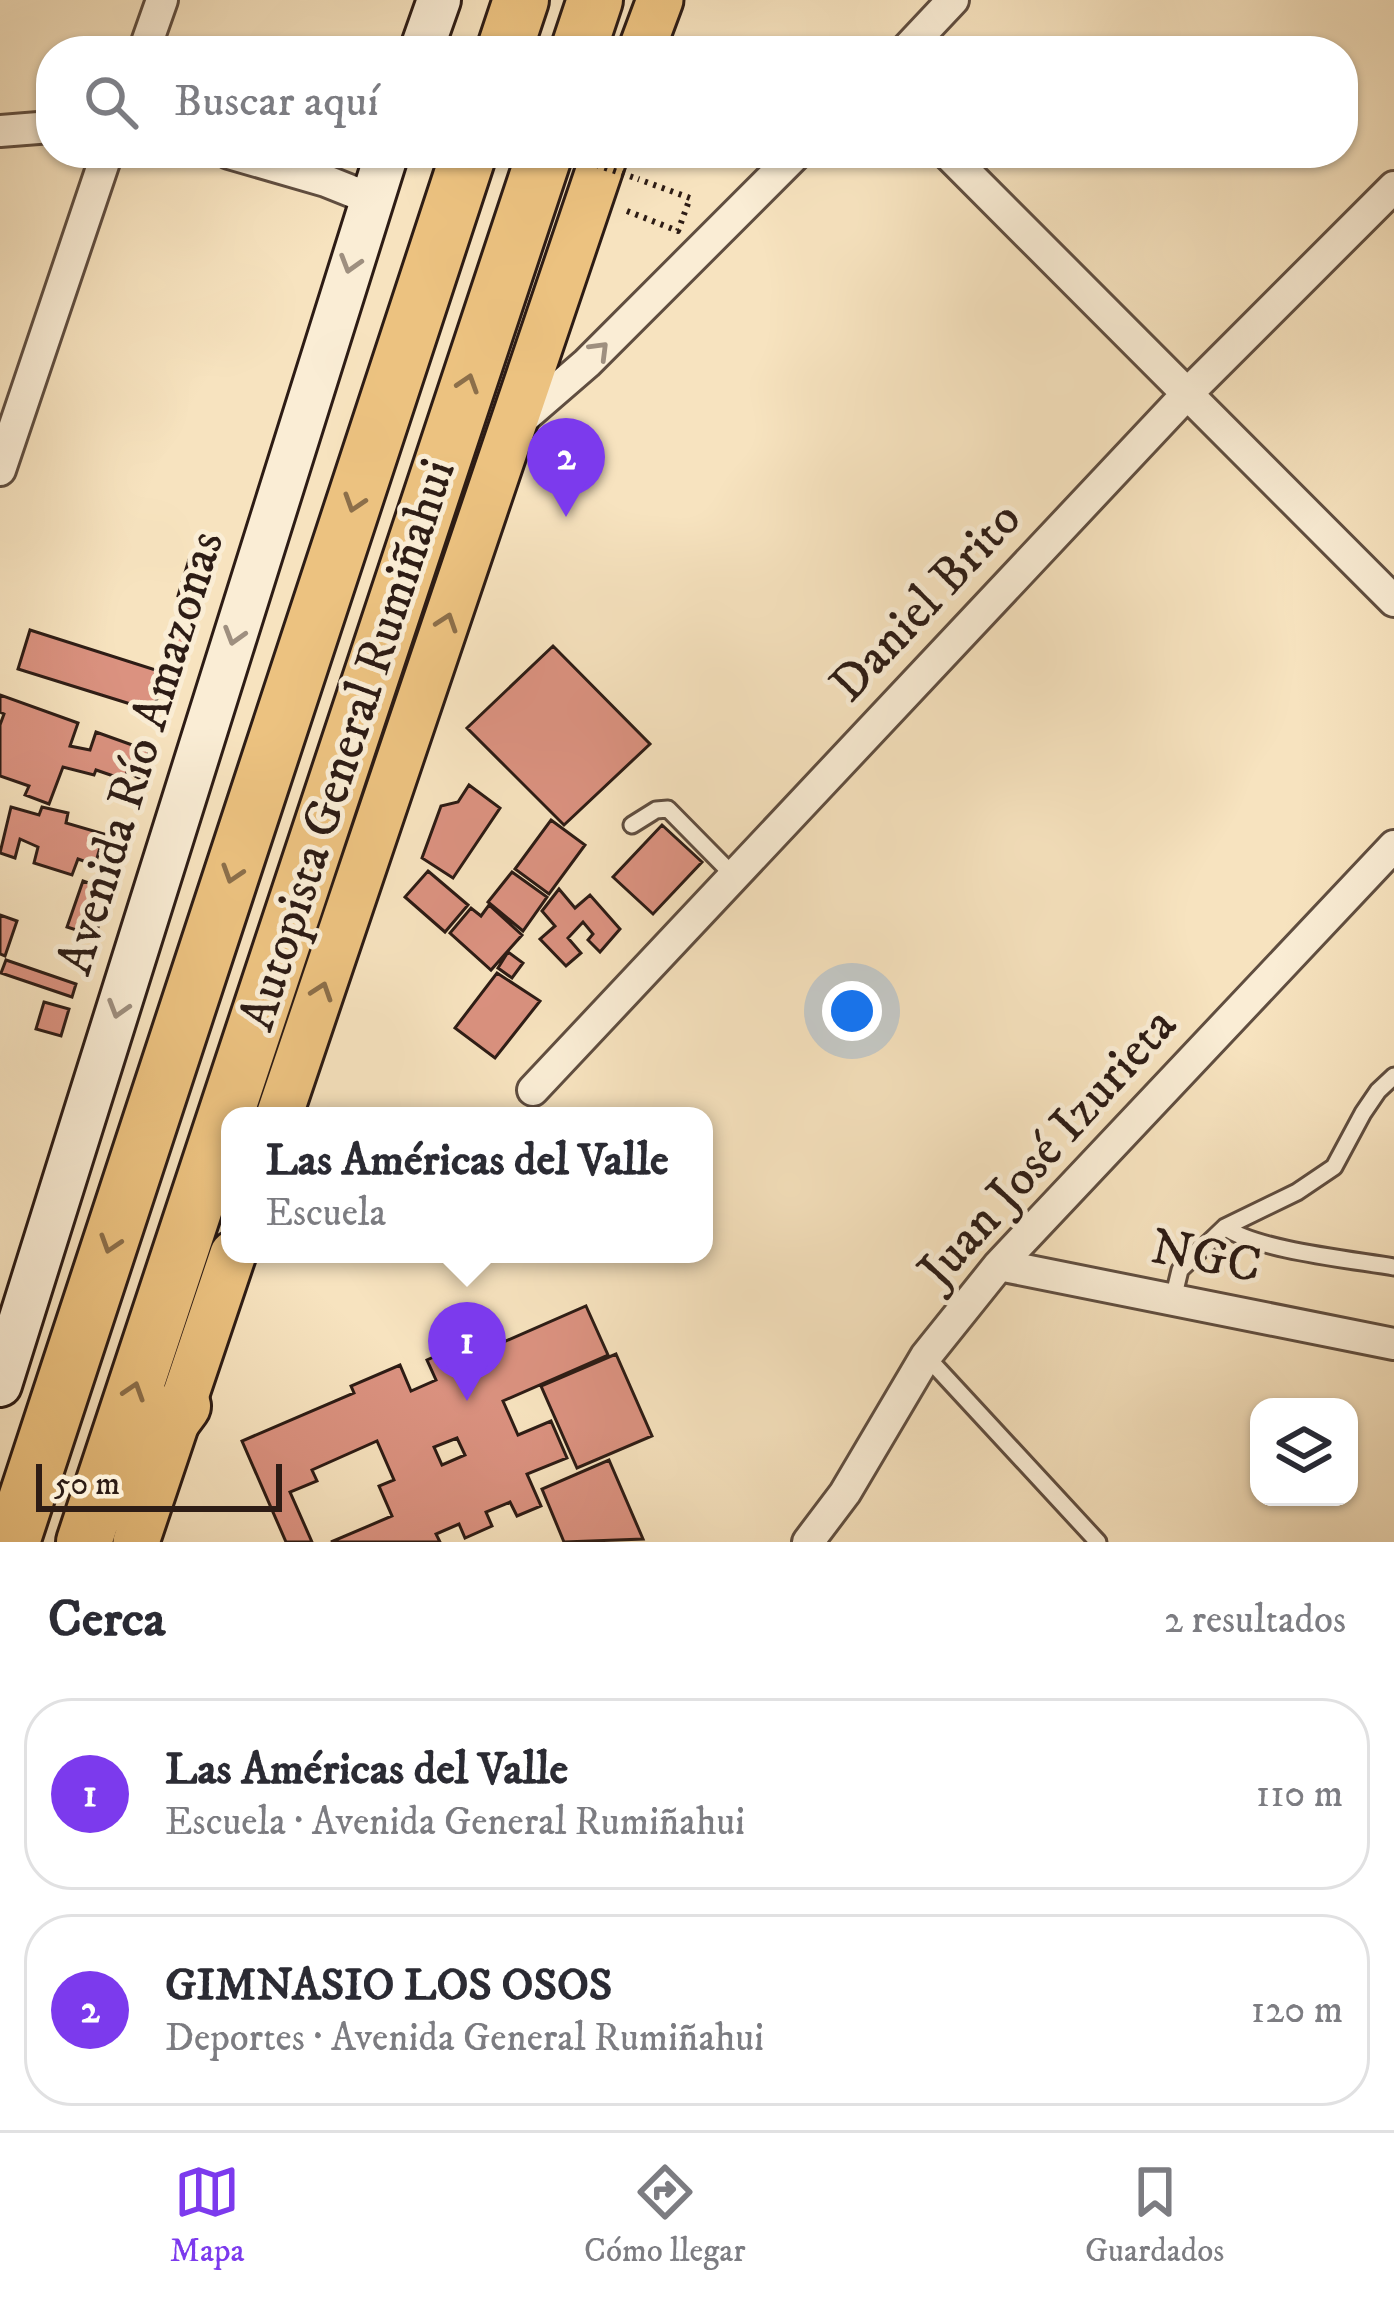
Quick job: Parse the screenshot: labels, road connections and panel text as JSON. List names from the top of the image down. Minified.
{"streets":{"highway":["Autopista General Rumiñahui"],"main road":["Avenida Río Amazonas"],"street":["Daniel Brito","Juan José Izurieta","NGC"]},"crossings":[["Juan José Izurieta","NGC"]],"scale_bar":"50 m","page":{"search":"Buscar aquí","pins":["2","1"],"popup":["Las Américas del Valle","Escuela"],"scale":"50 m","heading":["Cerca","2 resultados"],"list":[{"mark":"1","name":"Las Américas del Valle","note":"Escuela · Avenida General Rumiñahui","value":"110 m"},{"mark":"2","name":"GIMNASIO LOS OSOS","note":"Deportes · Avenida General Rumiñahui","value":"120 m"}],"nav":["Mapa","Cómo llegar","Guardados"]}}
